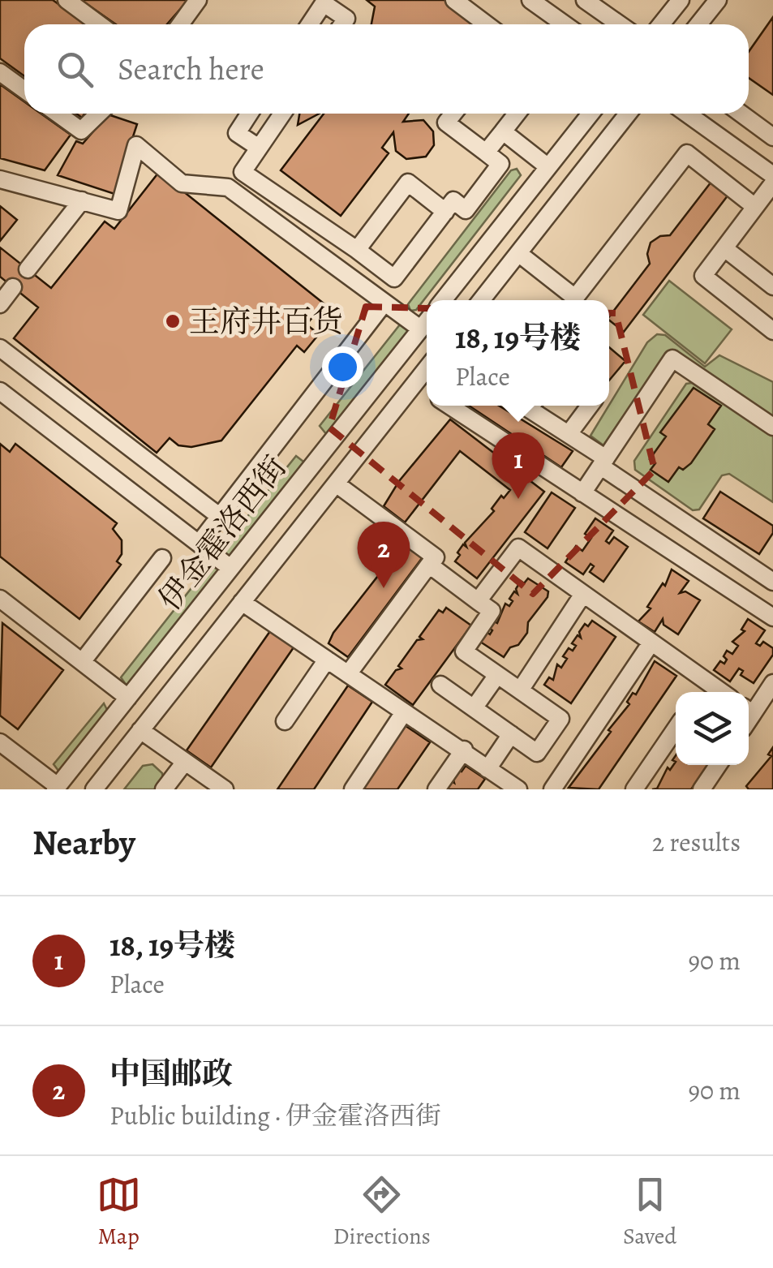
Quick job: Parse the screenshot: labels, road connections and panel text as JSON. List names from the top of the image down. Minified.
{"streets":{"street":["伊金霍洛西街"]},"places":["王府井百货"],"page":{"search":"Search here","popup":["18, 19号楼","Place"],"pins":["1","2"],"heading":["Nearby","2 results"],"list":[{"mark":"1","name":"18, 19号楼","note":"Place","value":"90 m"},{"mark":"2","name":"中国邮政","note":"Public building · 伊金霍洛西街","value":"90 m"}],"nav":["Map","Directions","Saved"]}}
